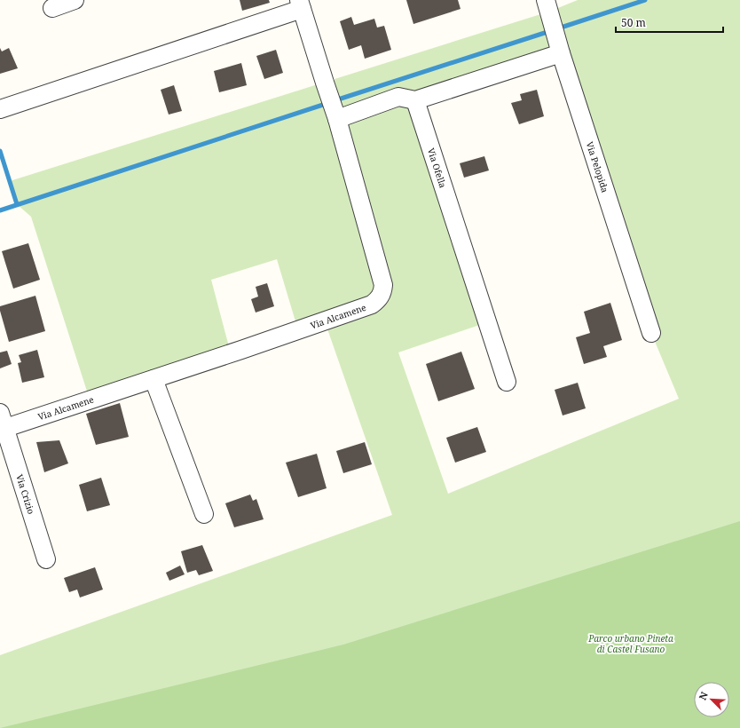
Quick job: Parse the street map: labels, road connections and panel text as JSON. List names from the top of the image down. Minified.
{"streets":{"street":["Via Pelopida","Via Ofella","Via Alcamene","Via Crizio"]},"crossings":[["Via Alcamene","Via Crizio"]],"parks":["Parco urbano Pineta di Castel Fusano"],"scale_bar":"50 m","north":"top left"}
